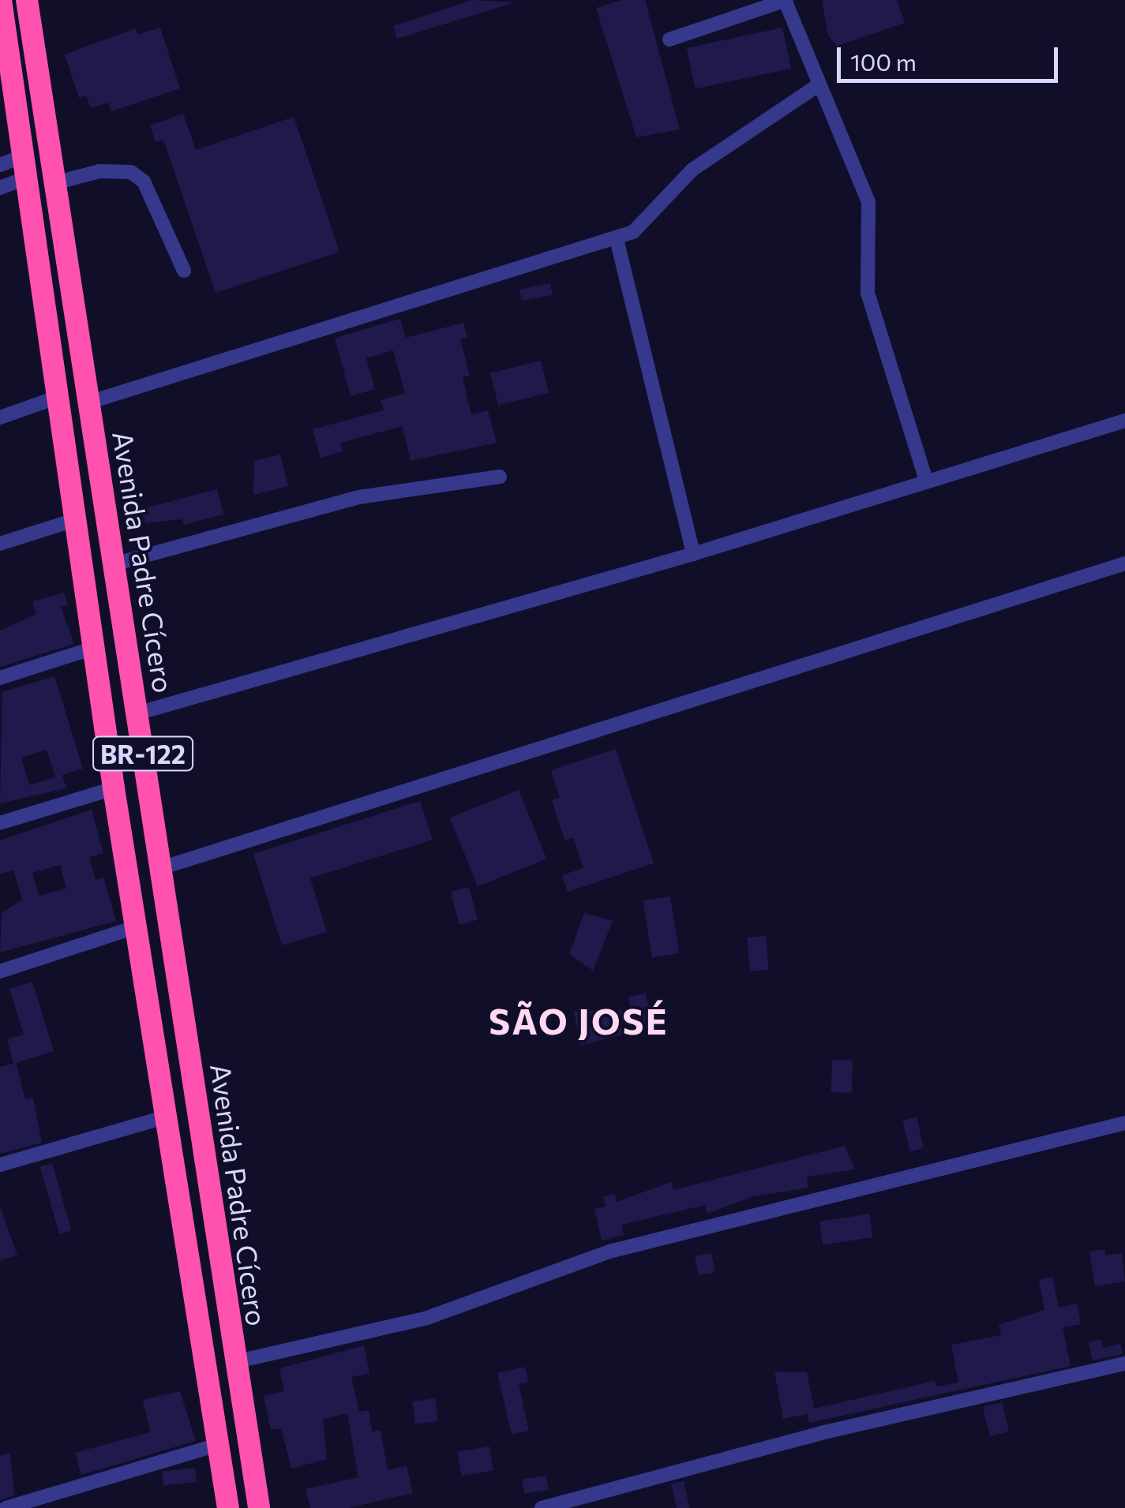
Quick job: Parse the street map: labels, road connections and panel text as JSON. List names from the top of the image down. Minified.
{"streets":{"highway":["Avenida Padre Cícero","BR-122"]},"districts":["SÃO JOSÉ"],"scale_bar":"100 m"}
